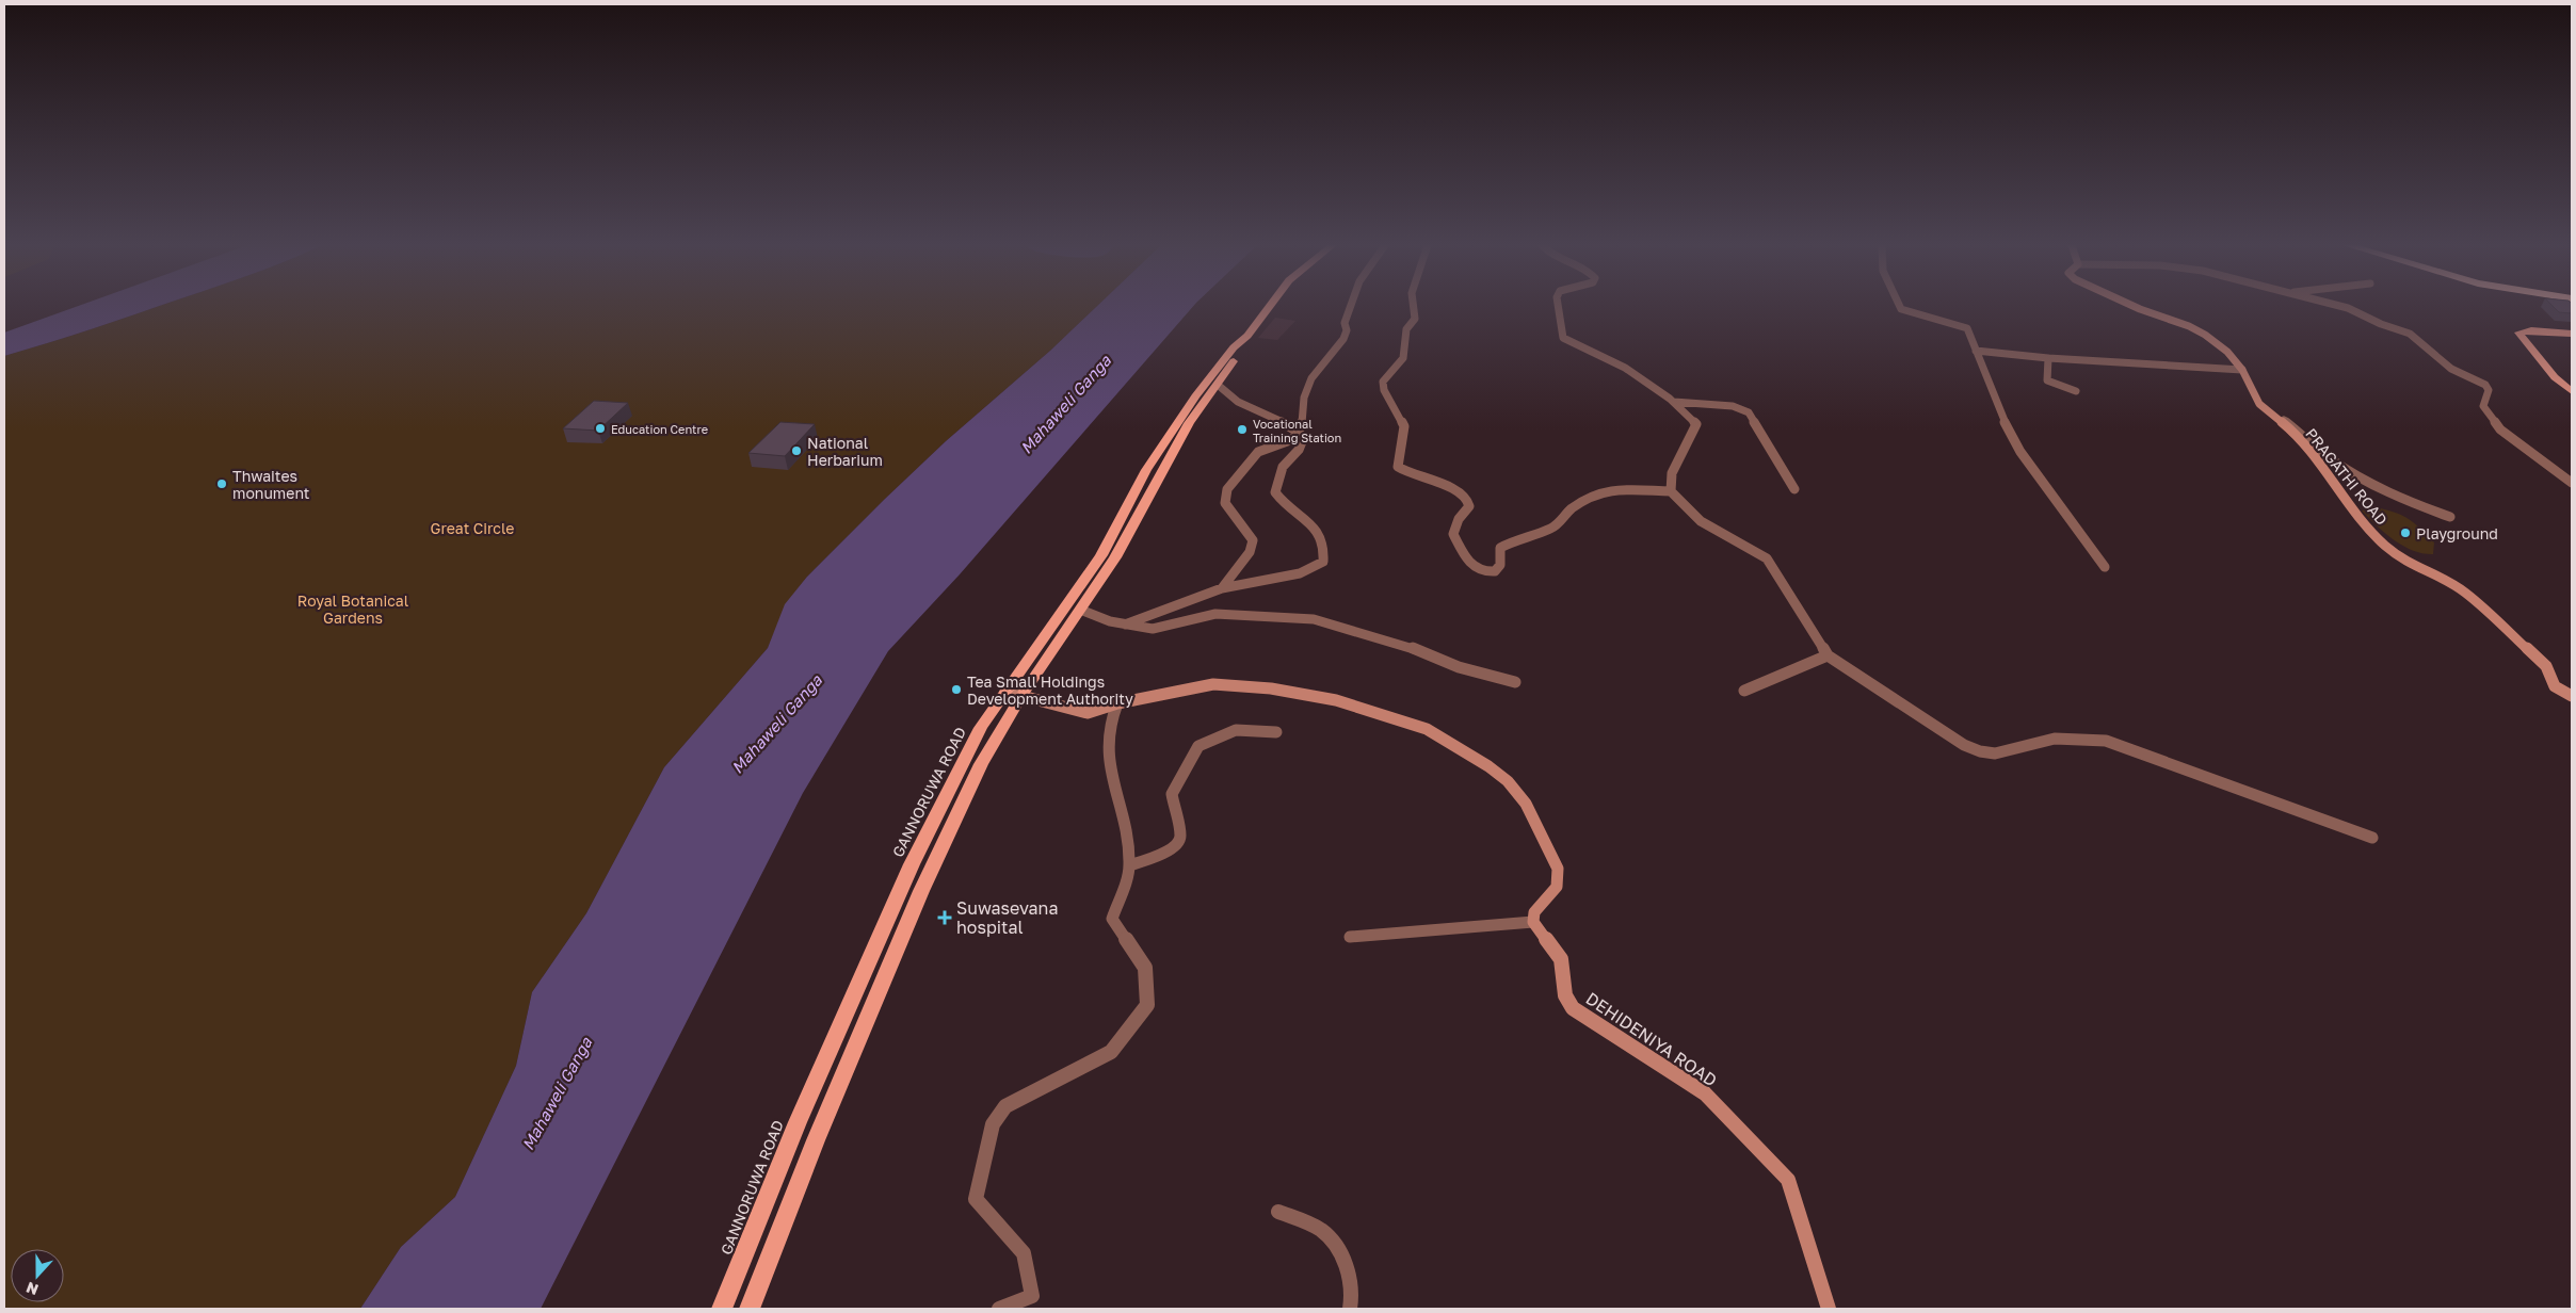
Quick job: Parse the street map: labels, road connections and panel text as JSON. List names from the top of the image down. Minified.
{"streets":{"main road":["GANNORUWA ROAD"],"street":["PRAGATHI ROAD","DEHIDENIYA ROAD"]},"water":["Mahaweli Ganga"],"parks":["Great Circle","Royal Botanical Gardens"],"places":{"other":["Education Centre","Vocational Training Station","National Herbarium","Thwaites monument","Playground","Tea Small Holdings Development Authority"],"health":["Suwasevana hospital"]},"north":"bottom"}
